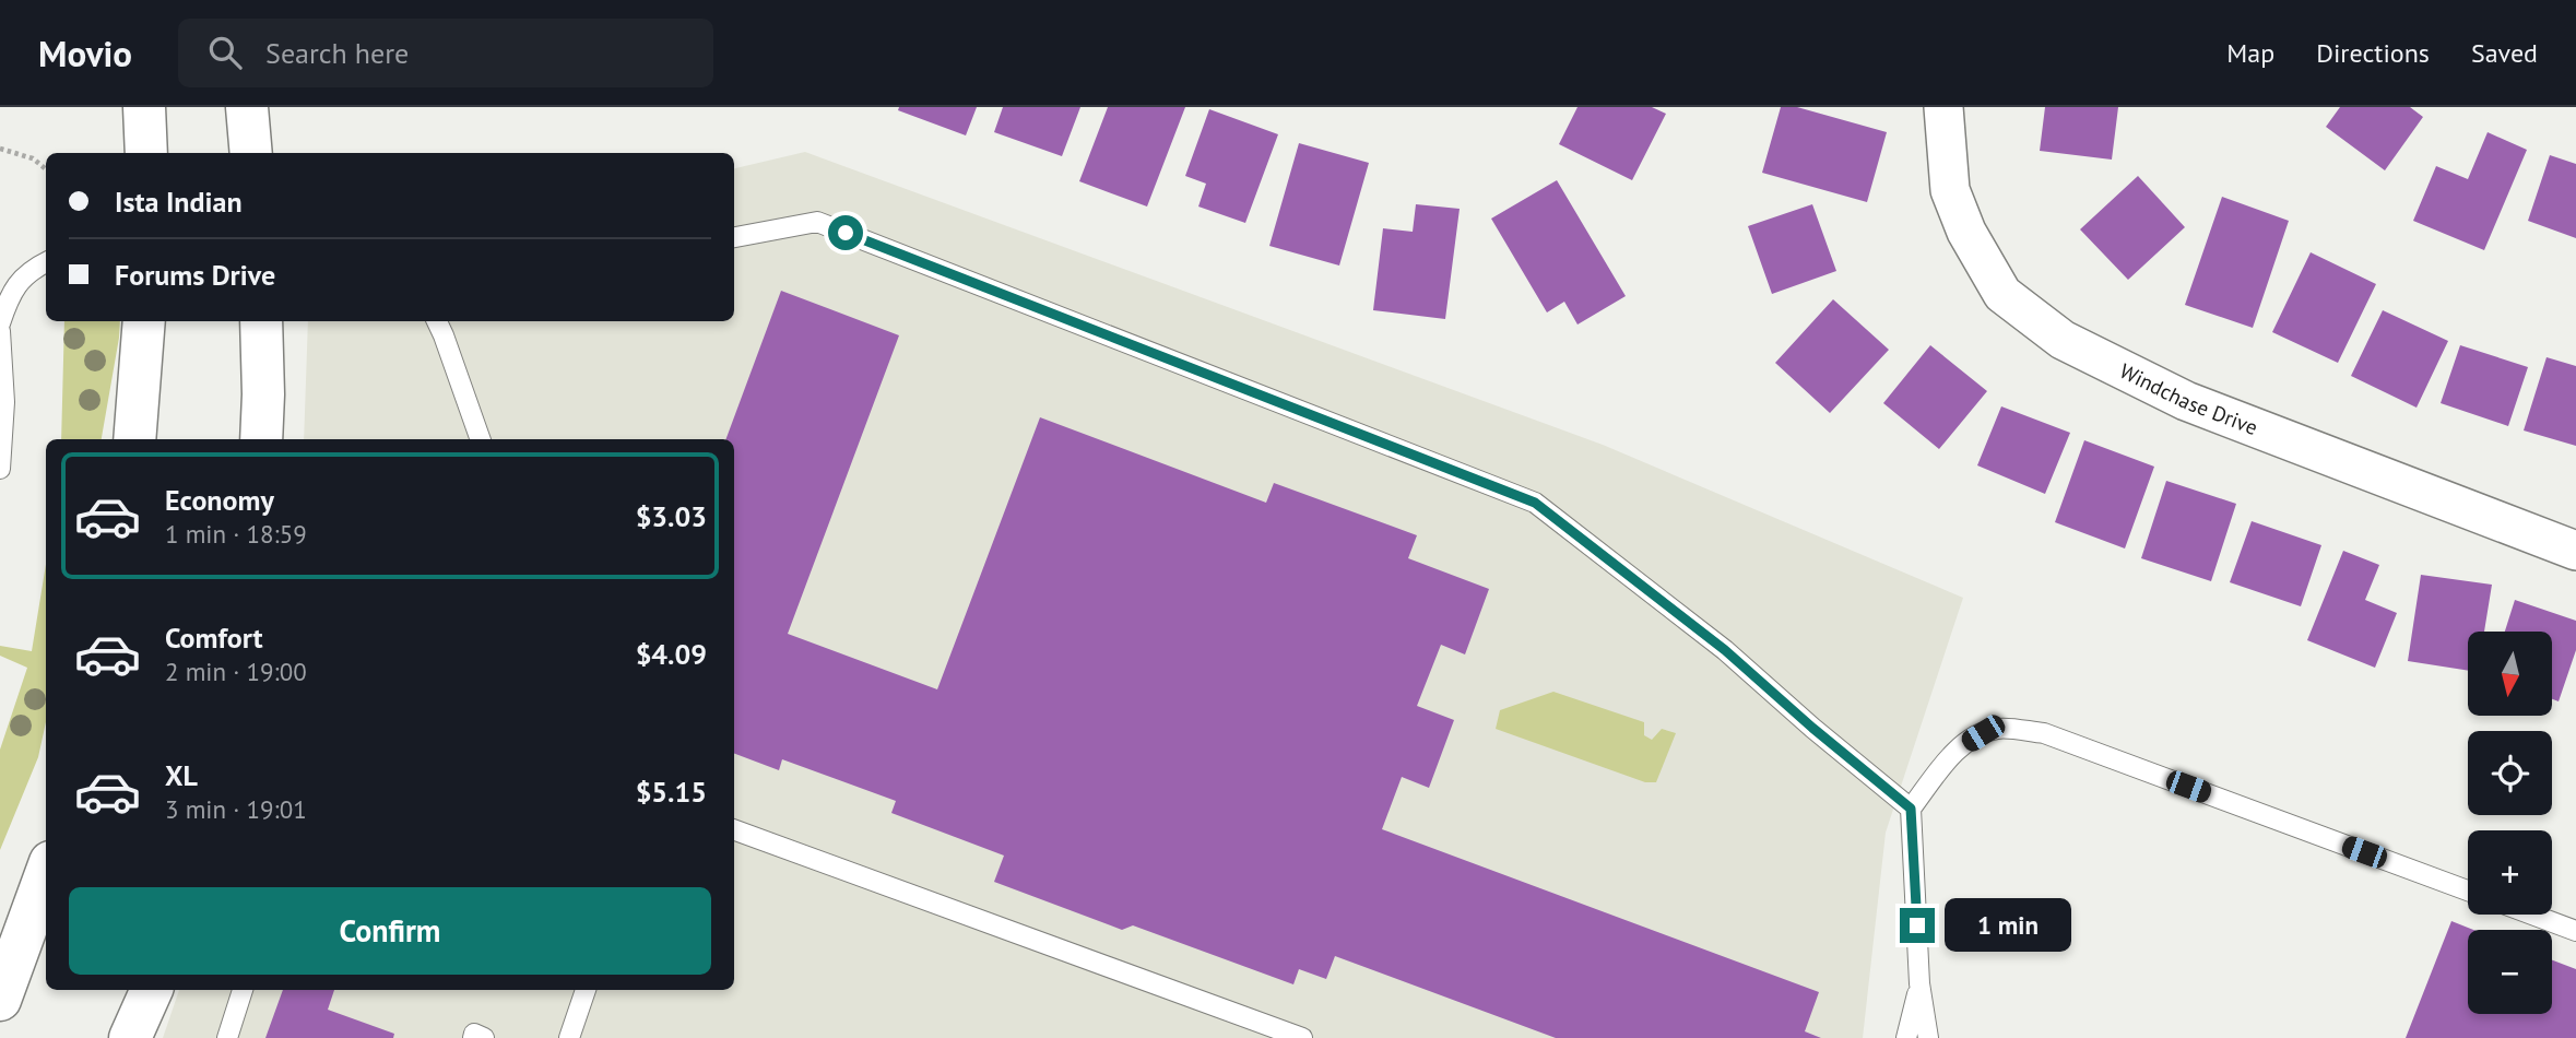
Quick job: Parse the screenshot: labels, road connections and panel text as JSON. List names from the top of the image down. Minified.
{"streets":{"street":["Windchase Drive"]},"north":"bottom","page":{"header":"Movio","search":"Search here","nav":["Map","Directions","Saved"],"banner":["Ista Indian","Forums Drive"],"list":[{"name":"Economy","note":"1 min · 18:59","value":"$3.03"},{"name":"Comfort","note":"2 min · 19:00","value":"$4.09"},{"name":"XL","note":"3 min · 19:01","value":"$5.15"}],"map_buttons":["+","−"],"buttons":"Confirm","bubble":"1 min"}}
